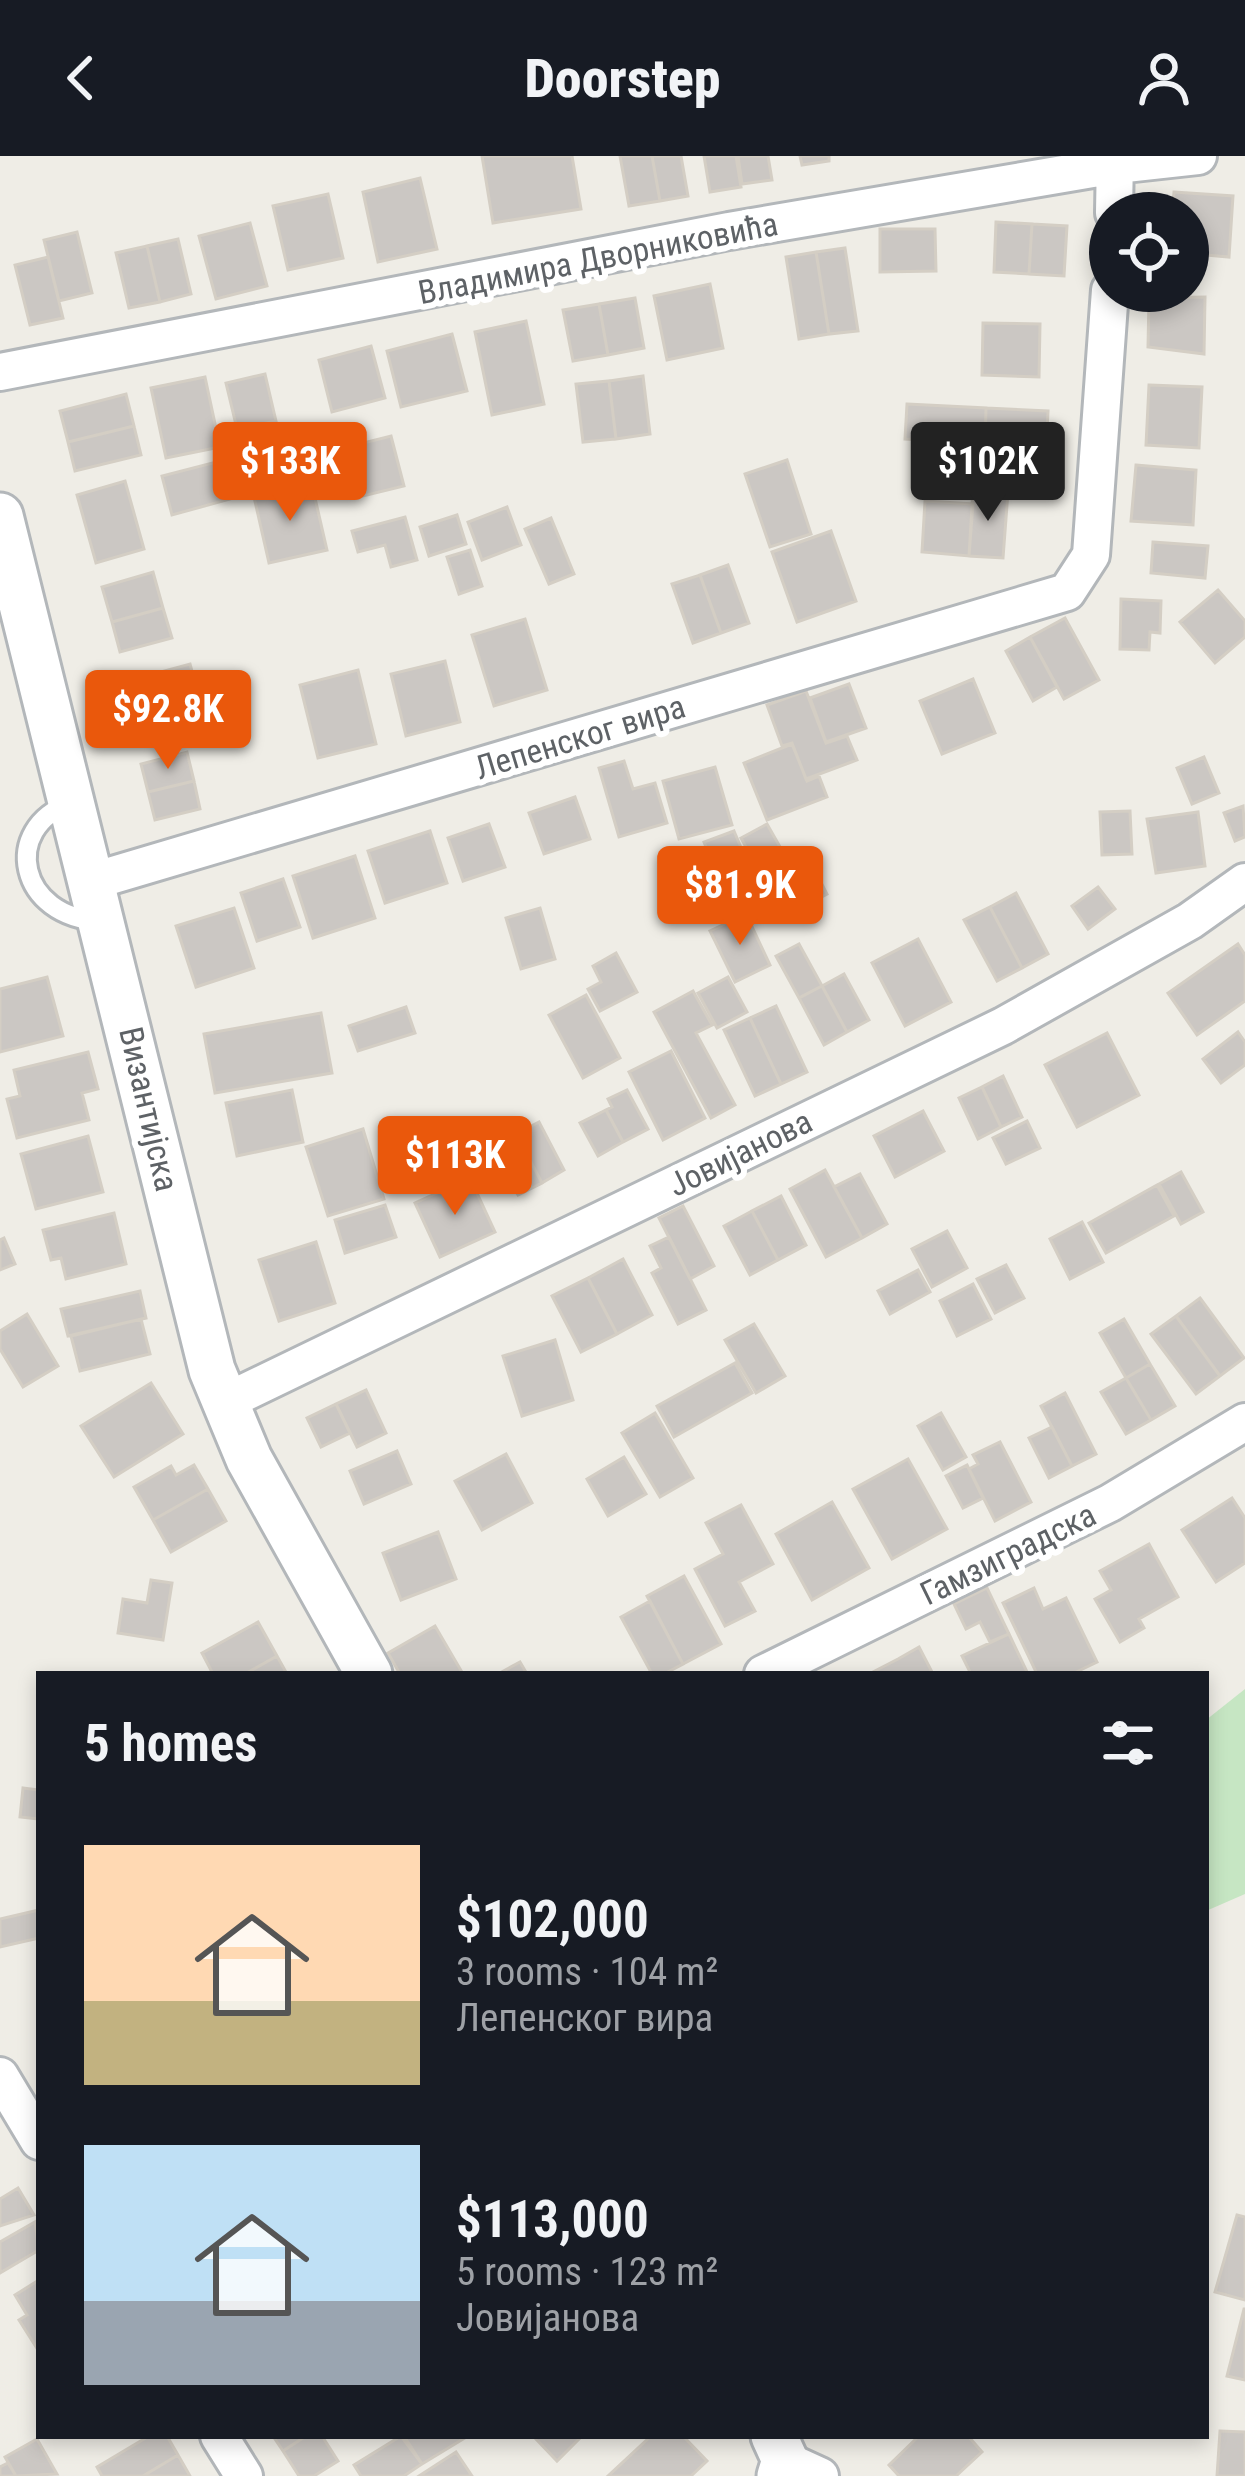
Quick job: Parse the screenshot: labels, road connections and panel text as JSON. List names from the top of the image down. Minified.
{"streets":{"street":["Владимира Дворниковића","Лепенског вира","Византијска","Јовијанова","Гамзиградска"]},"crossings":[["Лепенског вира","Византијска"],["Византијска","Јовијанова"]],"page":{"header":"Doorstep","price":["$133K","$102K","$92.8K","$81.9K","$113K"],"heading":"5 homes","list":[{"name":"$102,000","note":"3 rooms · 104 m² · Лепенског вира"},{"name":"$113,000","note":"5 rooms · 123 m² · Јовијанова"}]}}
